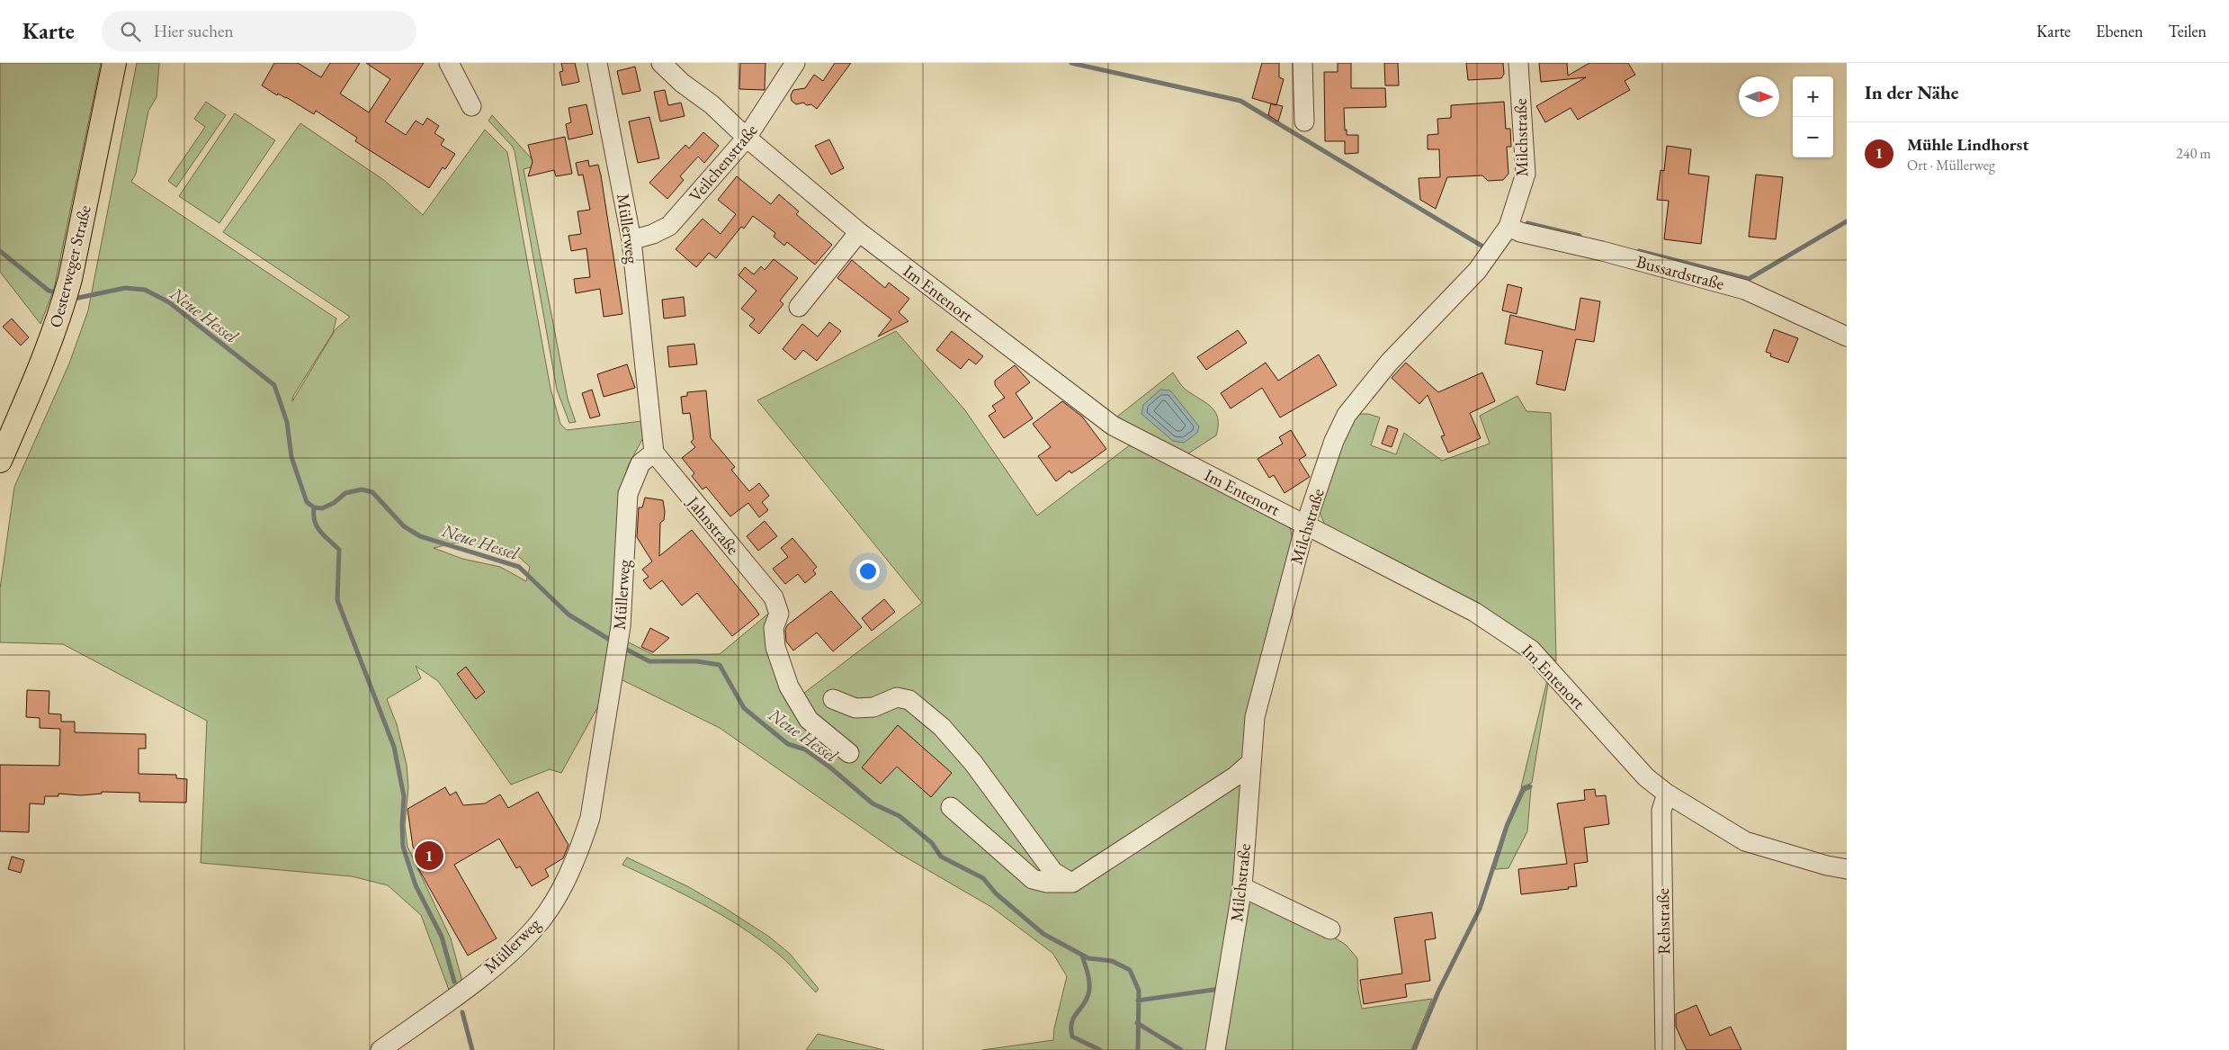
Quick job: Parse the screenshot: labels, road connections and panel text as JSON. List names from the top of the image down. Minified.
{"streets":{"main road":["Oesterweger Straße"],"street":["Milchstraße","Veilchenstraße","Müllerweg","Bussardstraße","Im Entenort","Jahnstraße","Rehstraße"]},"crossings":[["Milchstraße","Bussardstraße"],["Milchstraße","Im Entenort"],["Veilchenstraße","Müllerweg"],["Veilchenstraße","Im Entenort"],["Müllerweg","Jahnstraße"],["Im Entenort","Rehstraße"]],"water":["Neue Hessel"],"north":"right","page":{"header":"Karte","search":"Hier suchen","nav":["Karte","Ebenen","Teilen"],"heading":"In der Nähe","map_buttons":["+","−"],"list":[{"mark":"1","name":"Mühle Lindhorst","note":"Ort · Müllerweg","value":"240 m"}],"pins":"1"}}
